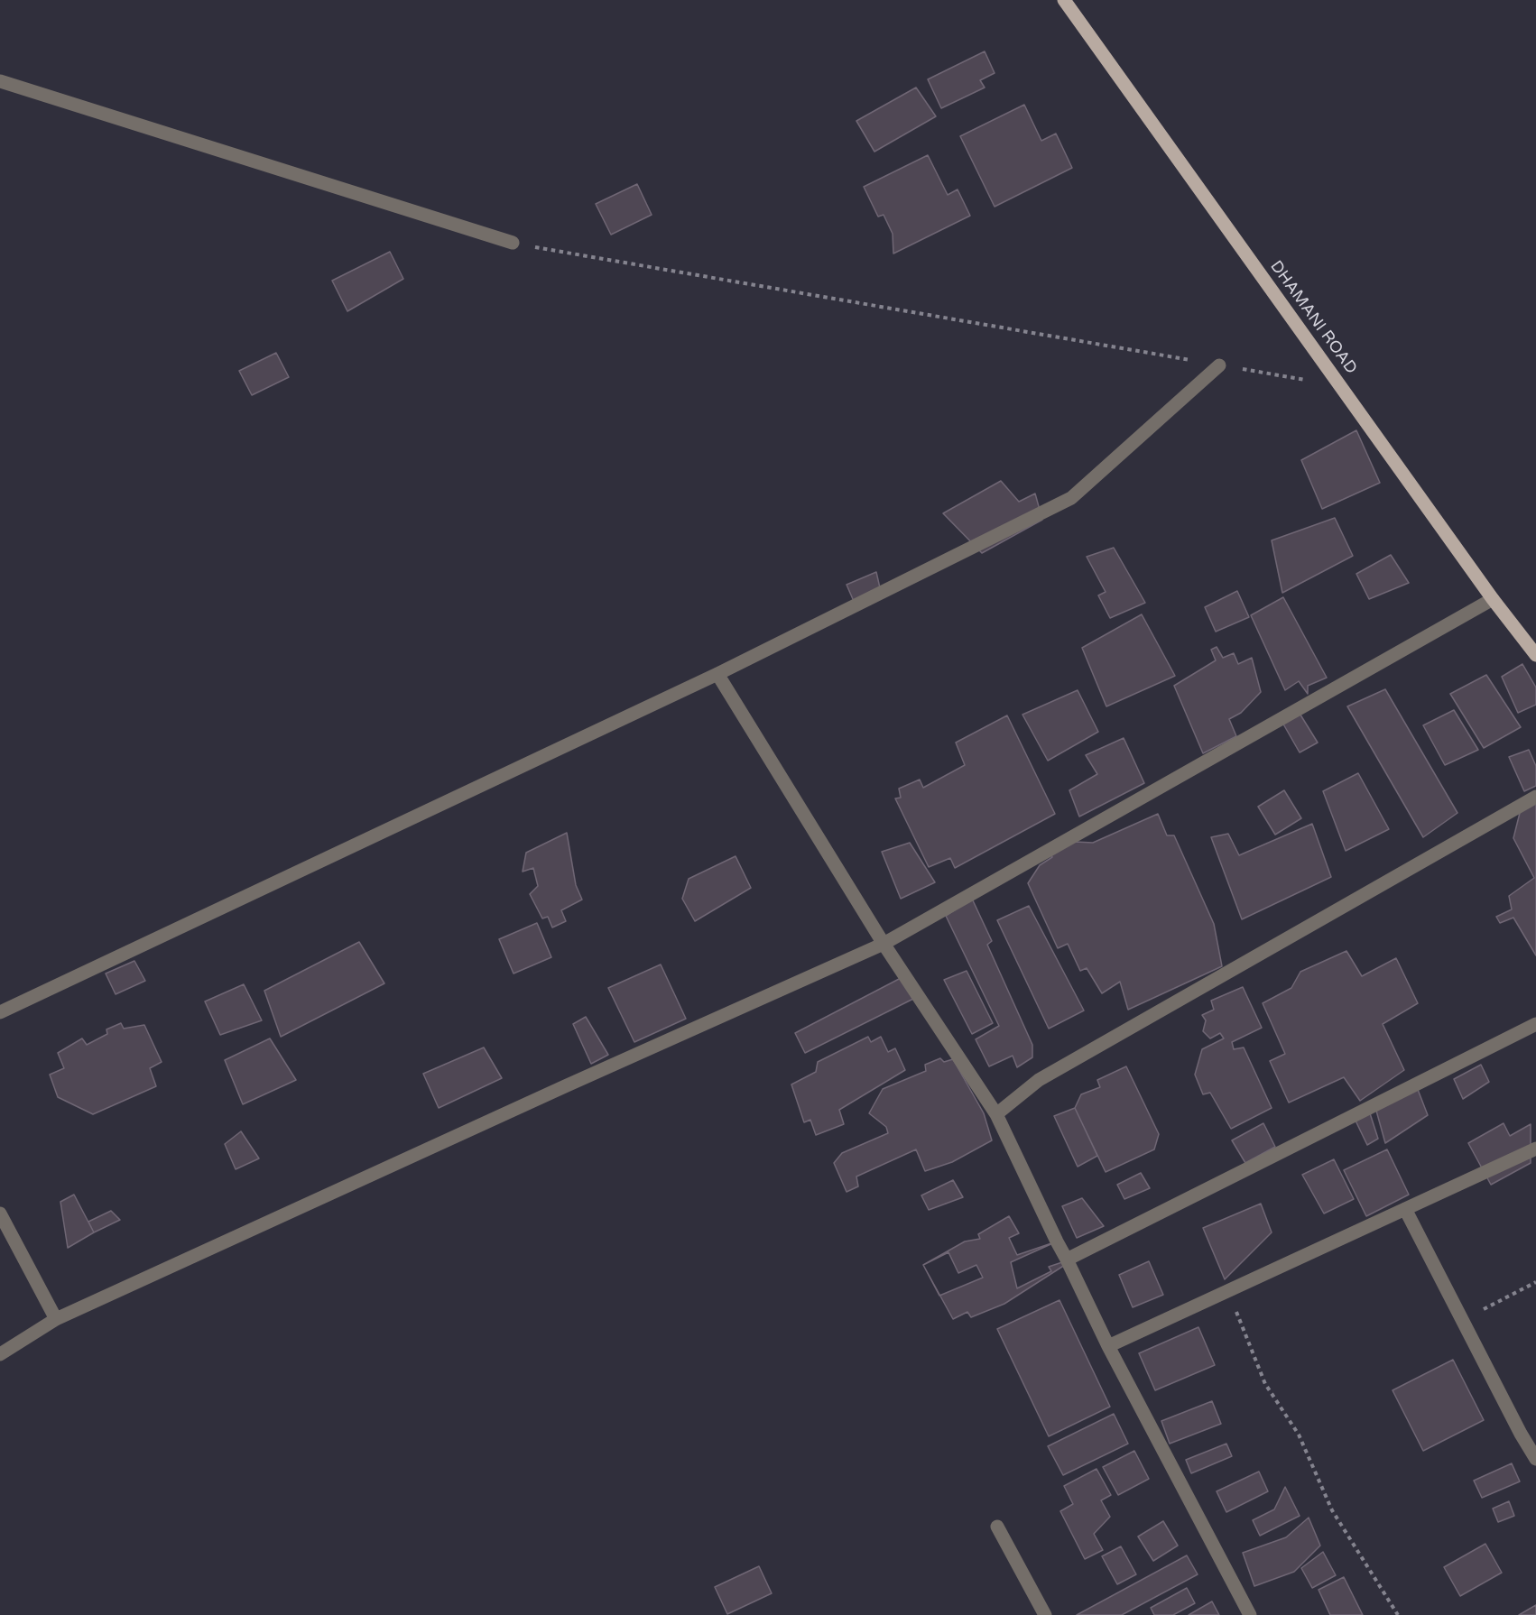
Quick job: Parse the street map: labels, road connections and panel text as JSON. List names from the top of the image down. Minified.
{"streets":{"main road":["DHAMANI ROAD"]}}
